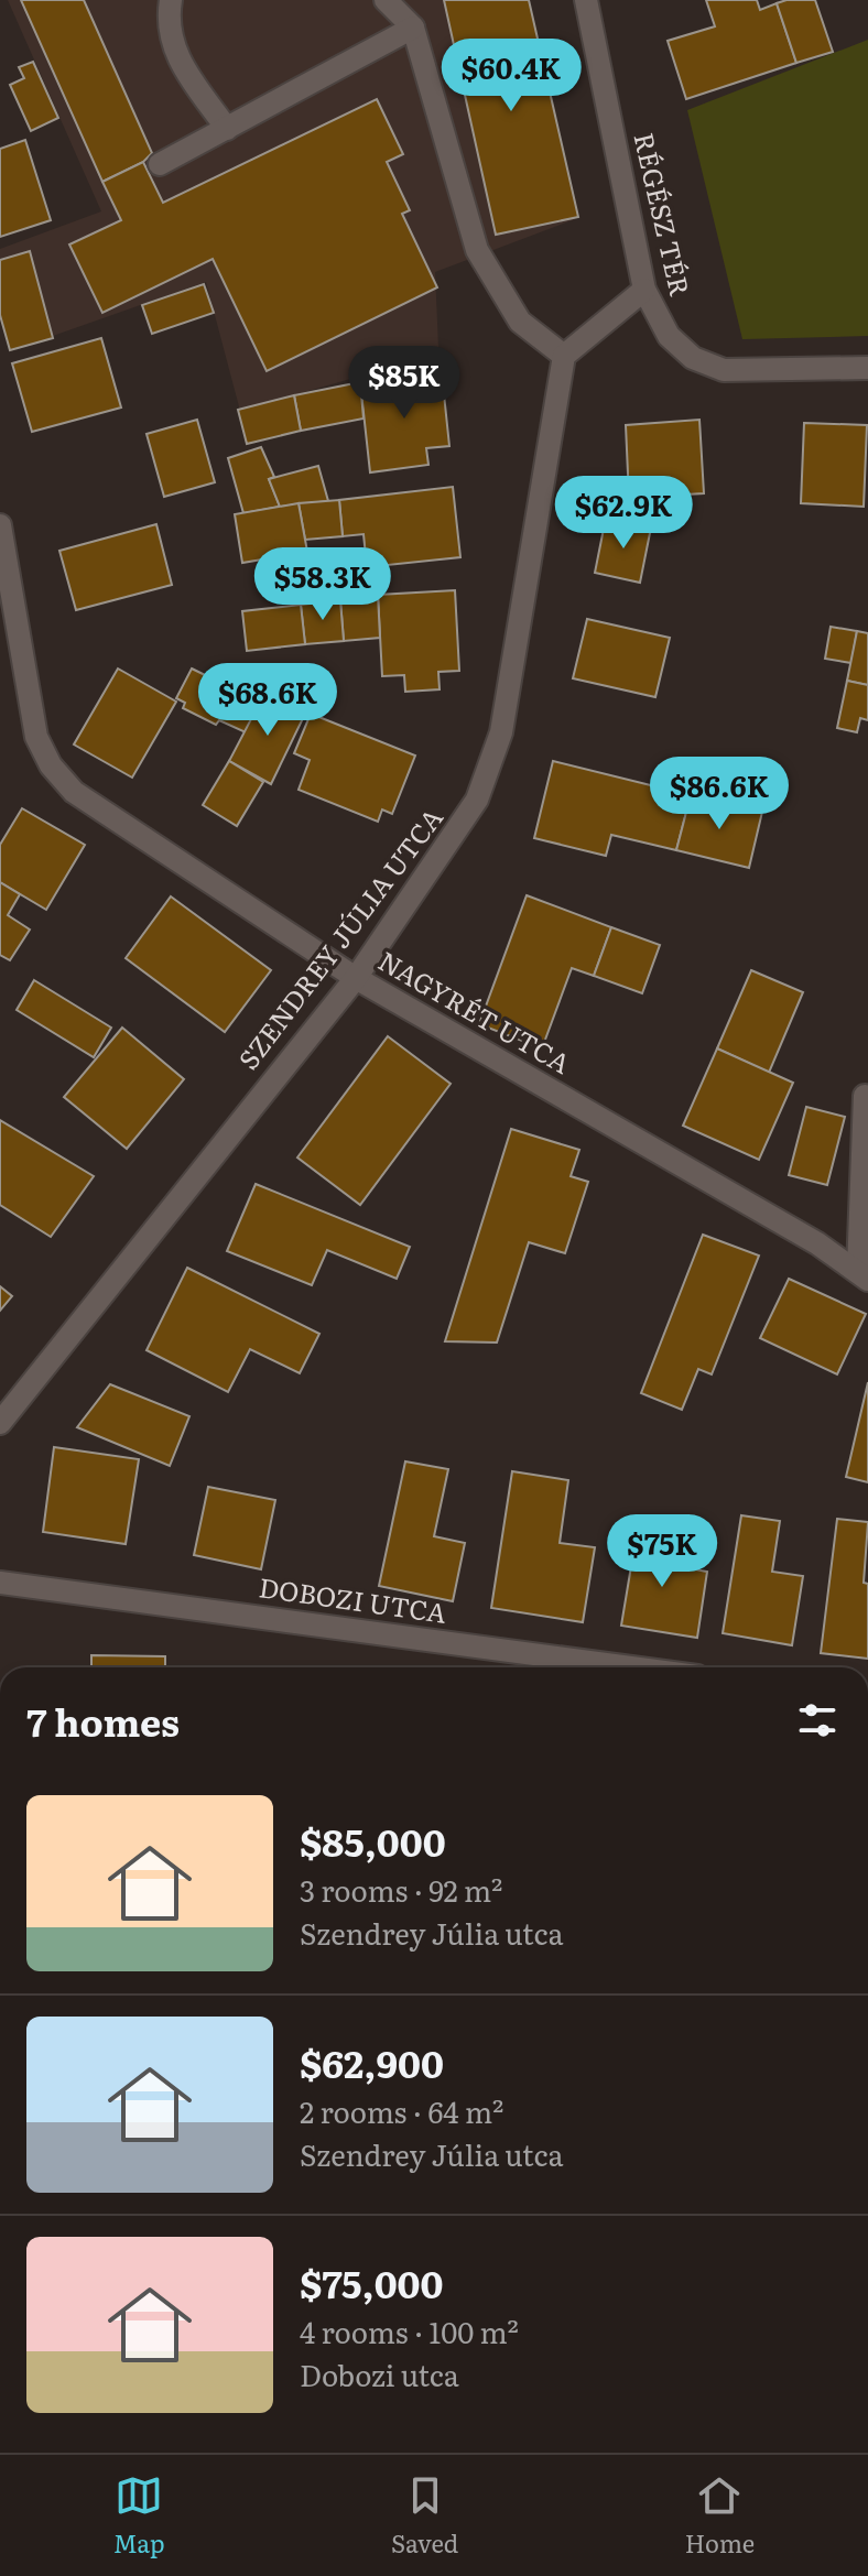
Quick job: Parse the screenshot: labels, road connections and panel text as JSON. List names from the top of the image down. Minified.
{"streets":{"street":["RÉGÉSZ TÉR","SZENDREY JÚLIA UTCA","NAGYRÉT UTCA","DOBOZI UTCA"]},"crossings":[["SZENDREY JÚLIA UTCA","NAGYRÉT UTCA"]],"page":{"price":["$60.4K","$85K","$62.9K","$58.3K","$68.6K","$86.6K","$75K"],"heading":"7 homes","list":[{"name":"$85,000","note":"3 rooms · 92 m² · Szendrey Júlia utca"},{"name":"$62,900","note":"2 rooms · 64 m² · Szendrey Júlia utca"},{"name":"$75,000","note":"4 rooms · 100 m² · Dobozi utca"}],"tabs":["Map","Saved","Home"]}}
